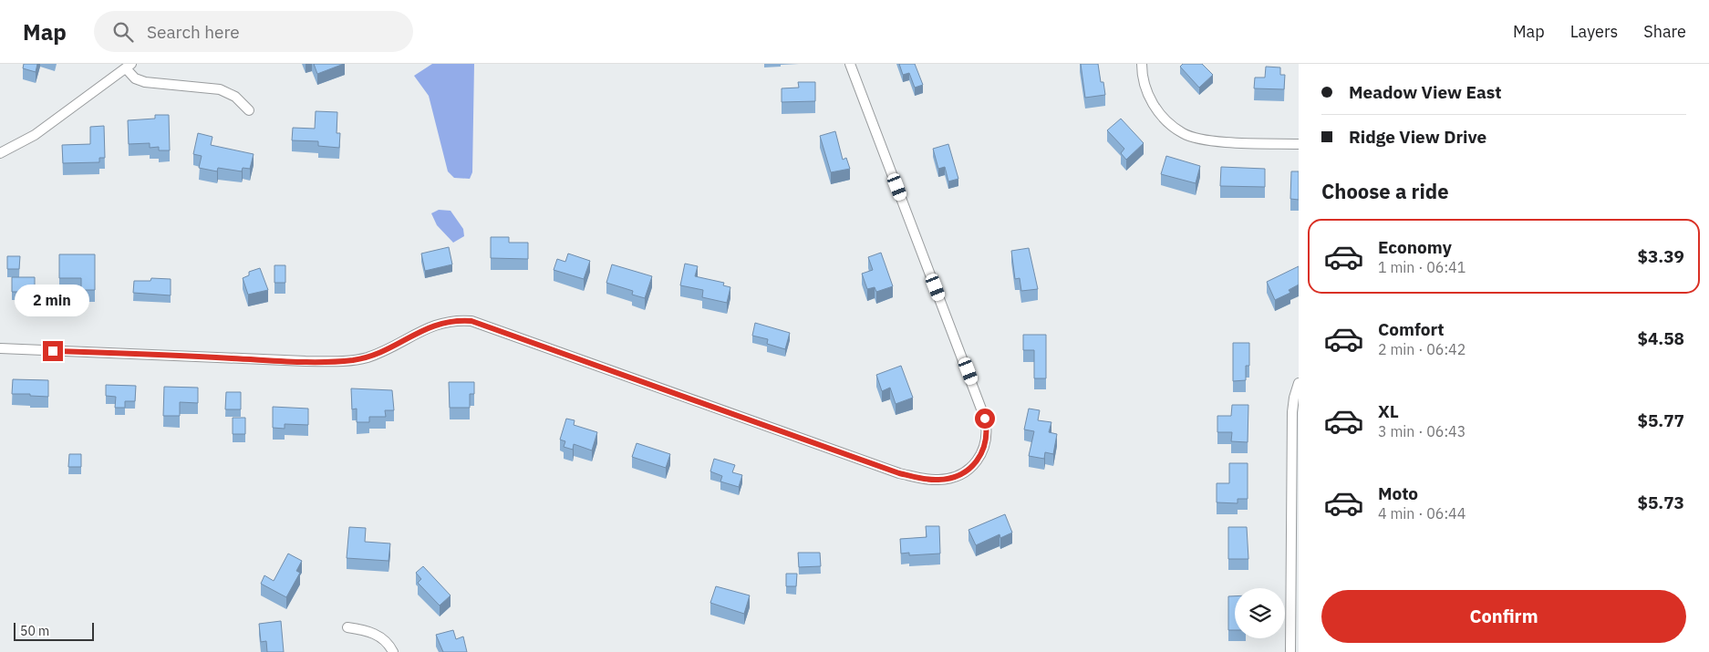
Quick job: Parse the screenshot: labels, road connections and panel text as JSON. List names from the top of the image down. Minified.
{"scale_bar":"50 m","page":{"header":"Map","search":"Search here","nav":["Map","Layers","Share"],"banner":["Meadow View East","Ridge View Drive"],"heading":"Choose a ride","list":[{"name":"Economy","note":"1 min · 06:41","value":"$3.39"},{"name":"Comfort","note":"2 min · 06:42","value":"$4.58"},{"name":"XL","note":"3 min · 06:43","value":"$5.77"},{"name":"Moto","note":"4 min · 06:44","value":"$5.73"}],"bubble":"2 min","buttons":"Confirm","scale":"50 m"}}
